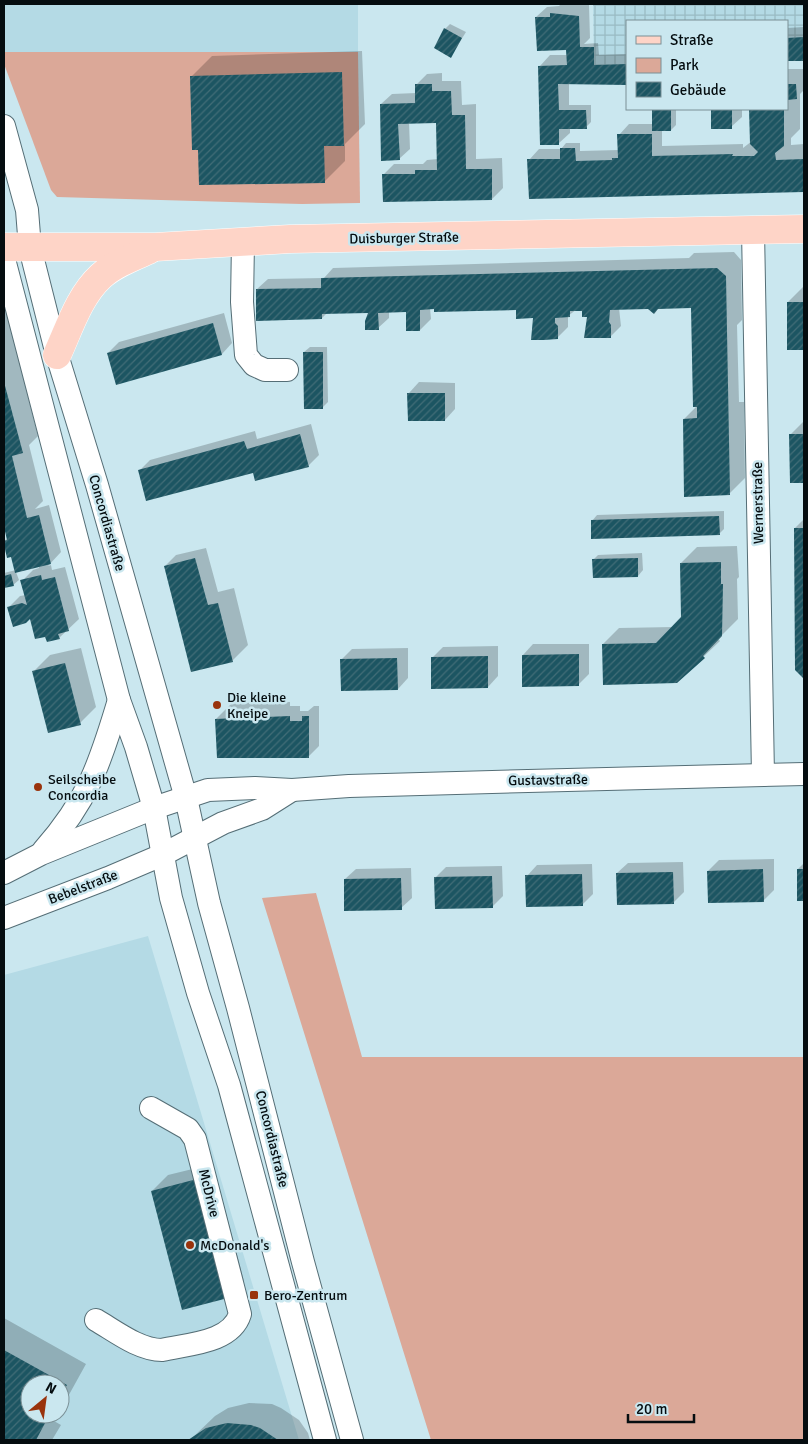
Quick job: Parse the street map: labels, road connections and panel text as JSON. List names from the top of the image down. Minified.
{"streets":{"main road":["Duisburger Straße"],"street":["Wernerstraße","Concordiastraße","Gustavstraße","Bebelstraße","McDrive"]},"crossings":[["Duisburger Straße","Wernerstraße"],["Duisburger Straße","Concordiastraße"],["Wernerstraße","Gustavstraße"],["Concordiastraße","Gustavstraße"],["Concordiastraße","Bebelstraße"]],"places":{"other":["Die kleine Kneipe","Seilscheibe Concordia","McDonald's"],"transit":["Bero-Zentrum"]},"legend":["Straße","Park","Gebäude"],"scale_bar":"20 m","north":"top right"}
